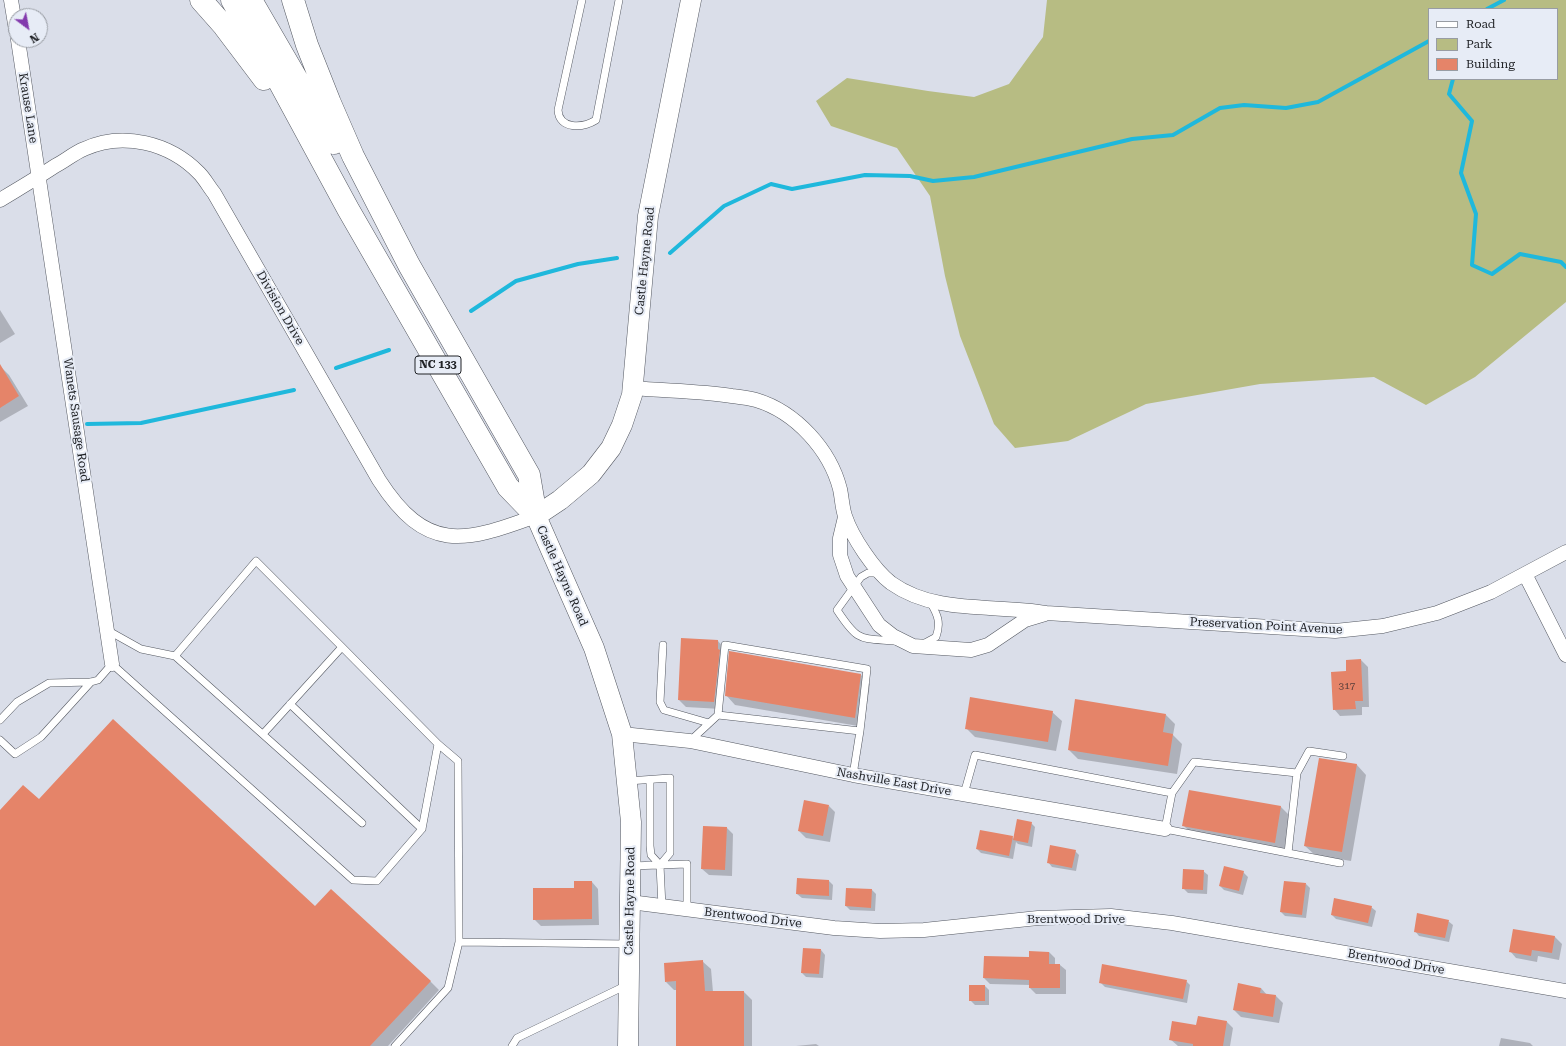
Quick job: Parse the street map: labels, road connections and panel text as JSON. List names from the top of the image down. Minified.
{"streets":{"highway":["NC 133"],"main road":["Castle Hayne Road"],"street":["Krause Lane","Division Drive","Wanets Sausage Road","Preservation Point Avenue","Nashville East Drive","Brentwood Drive"]},"crossings":[["Krause Lane","Division Drive"],["Krause Lane","Wanets Sausage Road"],["Castle Hayne Road","Division Drive"],["Castle Hayne Road","NC 133"],["Castle Hayne Road","Preservation Point Avenue"],["Castle Hayne Road","Nashville East Drive"],["Castle Hayne Road","Brentwood Drive"],["Division Drive","NC 133"],["Division Drive","Wanets Sausage Road"]],"house_numbers":["317"],"legend":["Road","Park","Building"],"north":"bottom right"}
